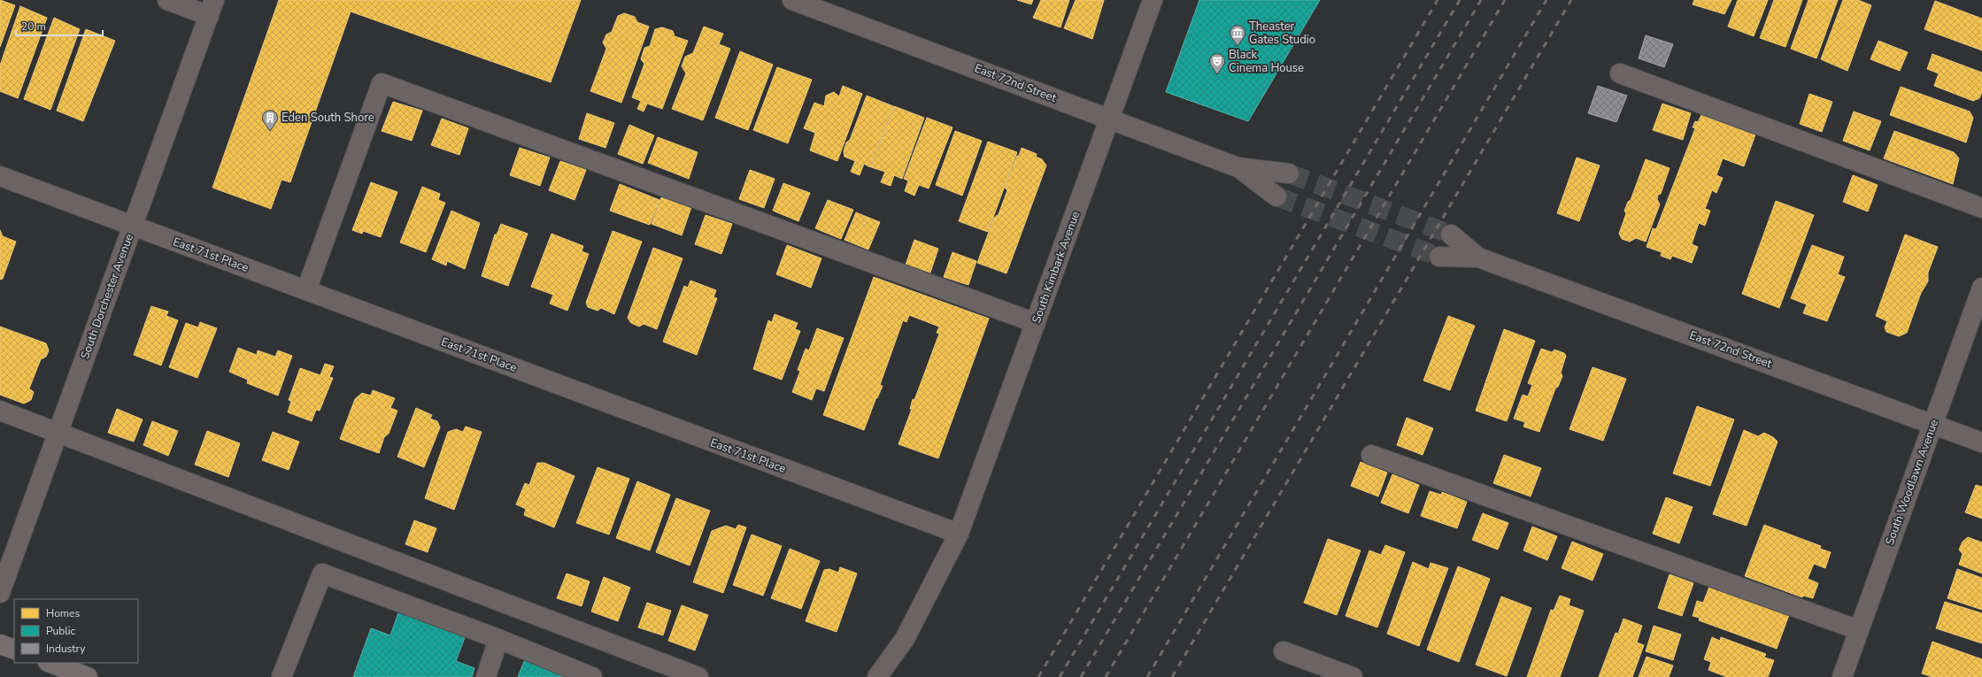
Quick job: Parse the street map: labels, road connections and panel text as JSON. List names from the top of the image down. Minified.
{"streets":{"street":["East 72nd Street","East 71st Place","South Kimbark Avenue","South Dorchester Avenue","South Woodlawn Avenue"]},"crossings":[["East 72nd Street","South Kimbark Avenue"],["East 72nd Street","South Woodlawn Avenue"],["East 71st Place","South Kimbark Avenue"],["East 71st Place","South Dorchester Avenue"]],"places":{"museum":["Theaster Gates Studio"],"theatre":["Black Cinema House"],"building":["Eden South Shore"]},"legend":["Homes","Public","Industry"],"scale_bar":"20 m"}
